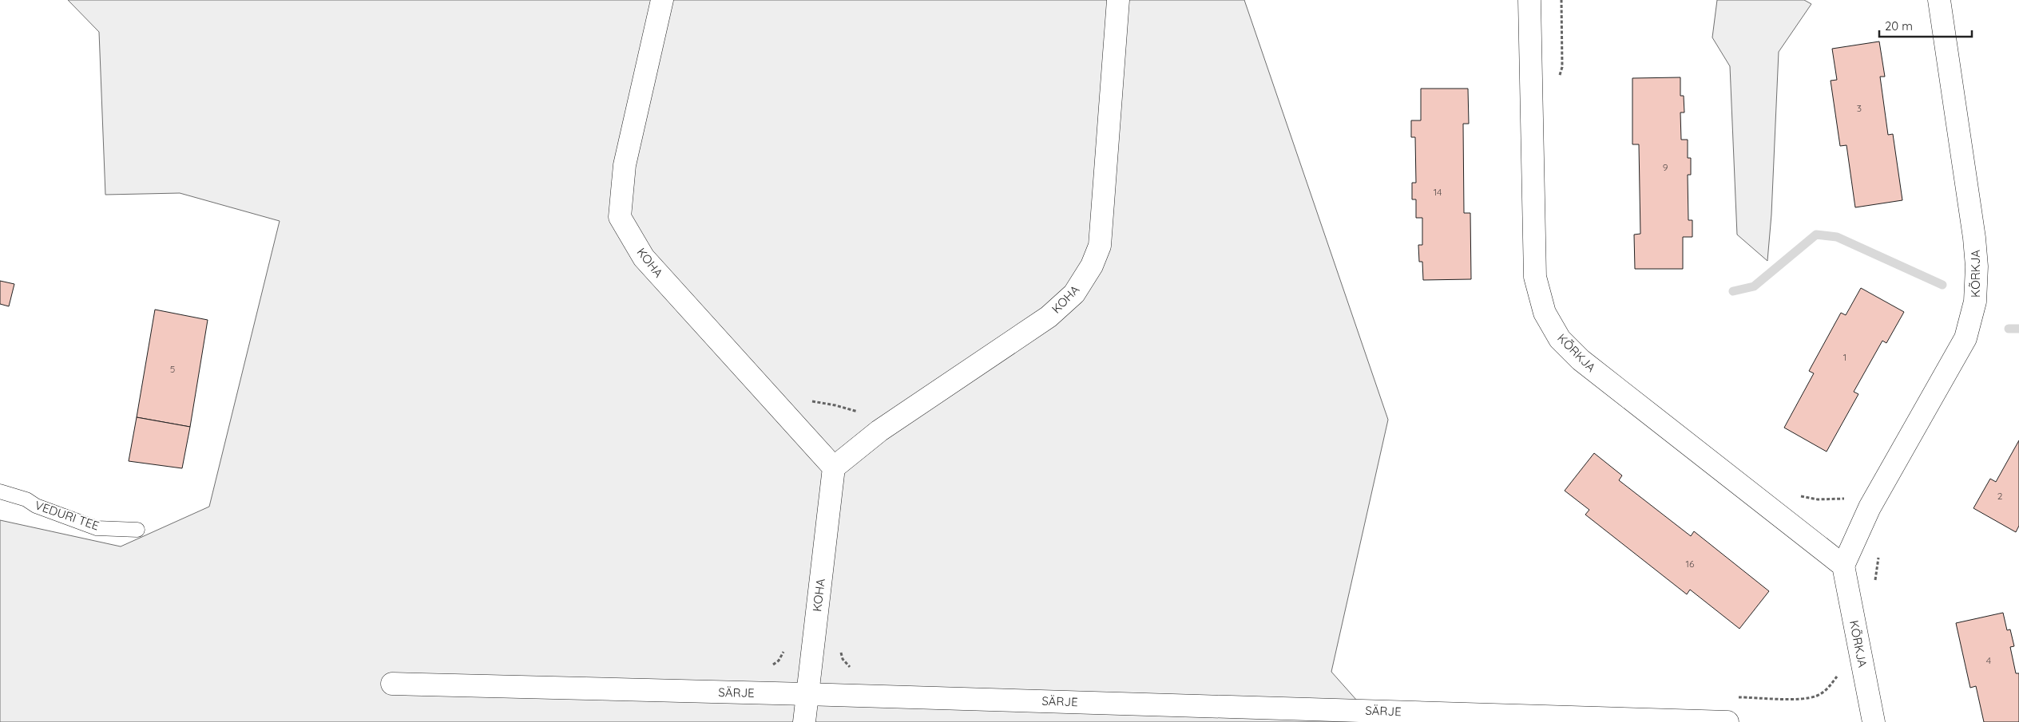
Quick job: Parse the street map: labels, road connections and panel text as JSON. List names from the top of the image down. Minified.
{"streets":{"street":["KOHA","KÕRKJA","SÄRJE"],"lane":["VEDURI TEE"]},"crossings":[["KOHA","SÄRJE"]],"house_numbers":["3","9","14","1","5","2","16","4"],"scale_bar":"20 m"}
